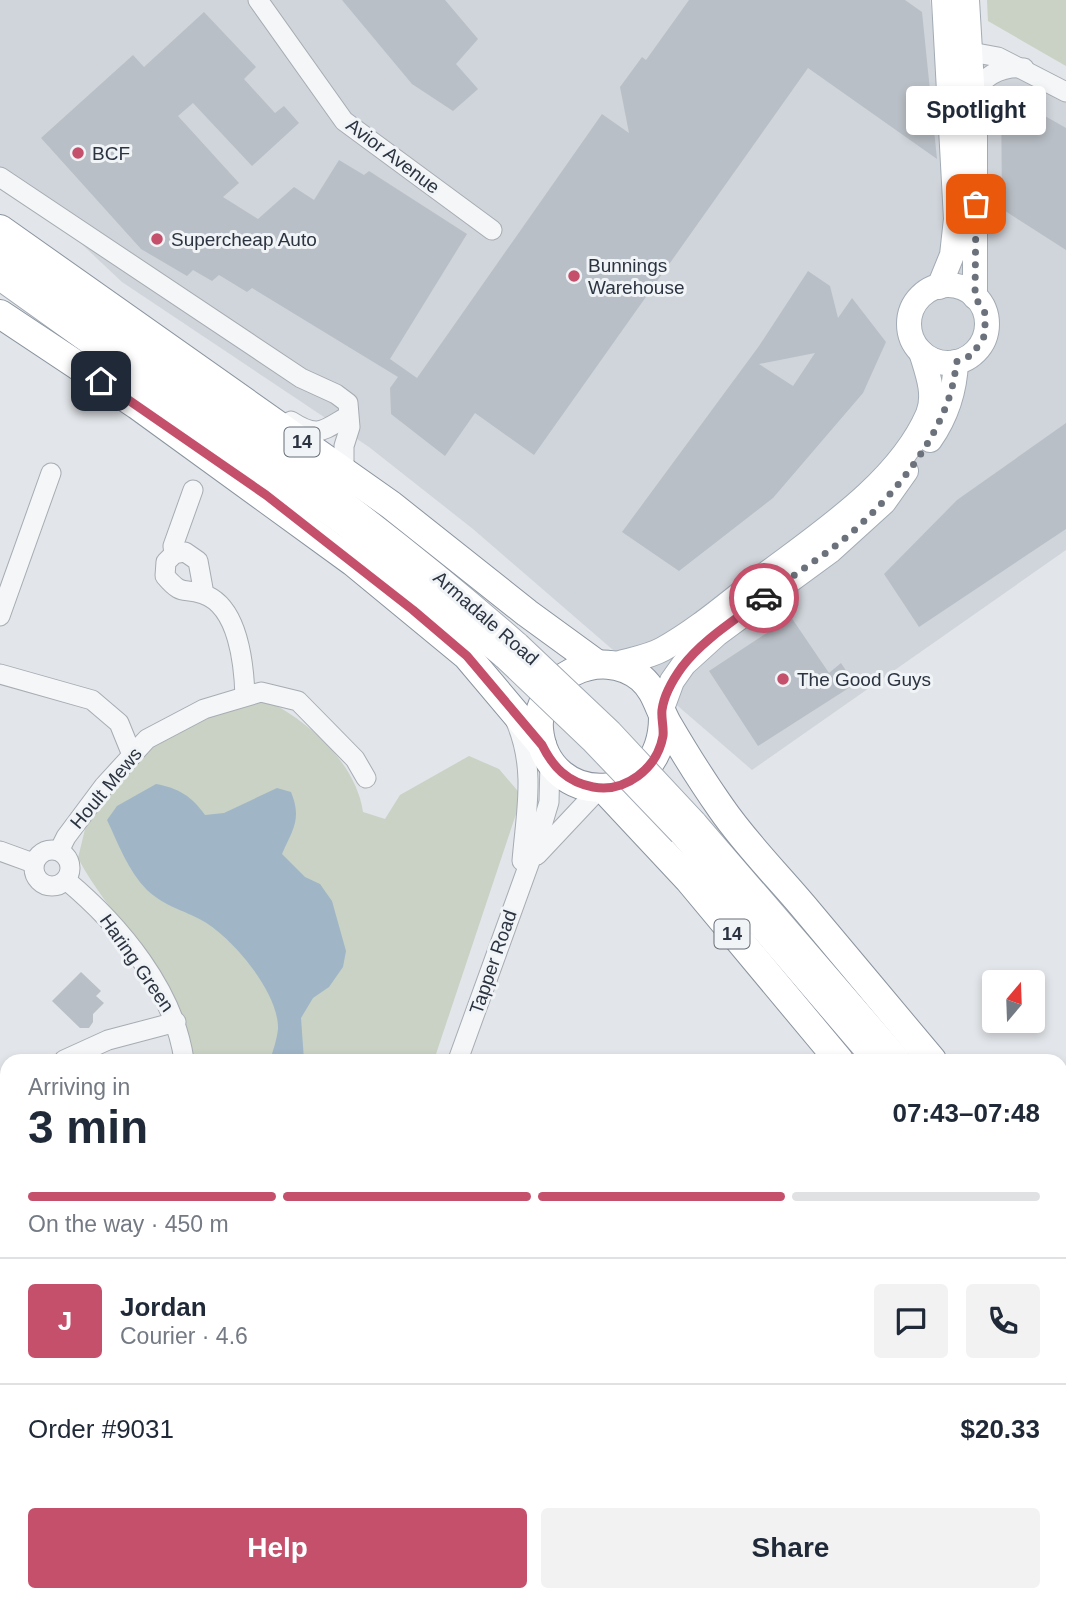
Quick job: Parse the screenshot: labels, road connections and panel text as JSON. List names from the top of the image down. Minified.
{"streets":{"highway":["14","Armadale Road"],"street":["Avior Avenue","Hoult Mews","Tapper Road","Haring Green"]},"crossings":[["14","Armadale Road"],["14","Tapper Road"],["Armadale Road","Tapper Road"],["Hoult Mews","Haring Green"]],"places":["BCF","Spotlight","Supercheap Auto","Bunnings Warehouse","The Good Guys"],"north":"top","page":{"bubble":"Spotlight","heading":["3 min","Arriving in","07:43–07:48"],"panel":["Jordan","Courier · 4.6","Order #9031","$20.33"],"bar":"On the way · 450 m","round":"J","buttons":["Help","Share"]}}
